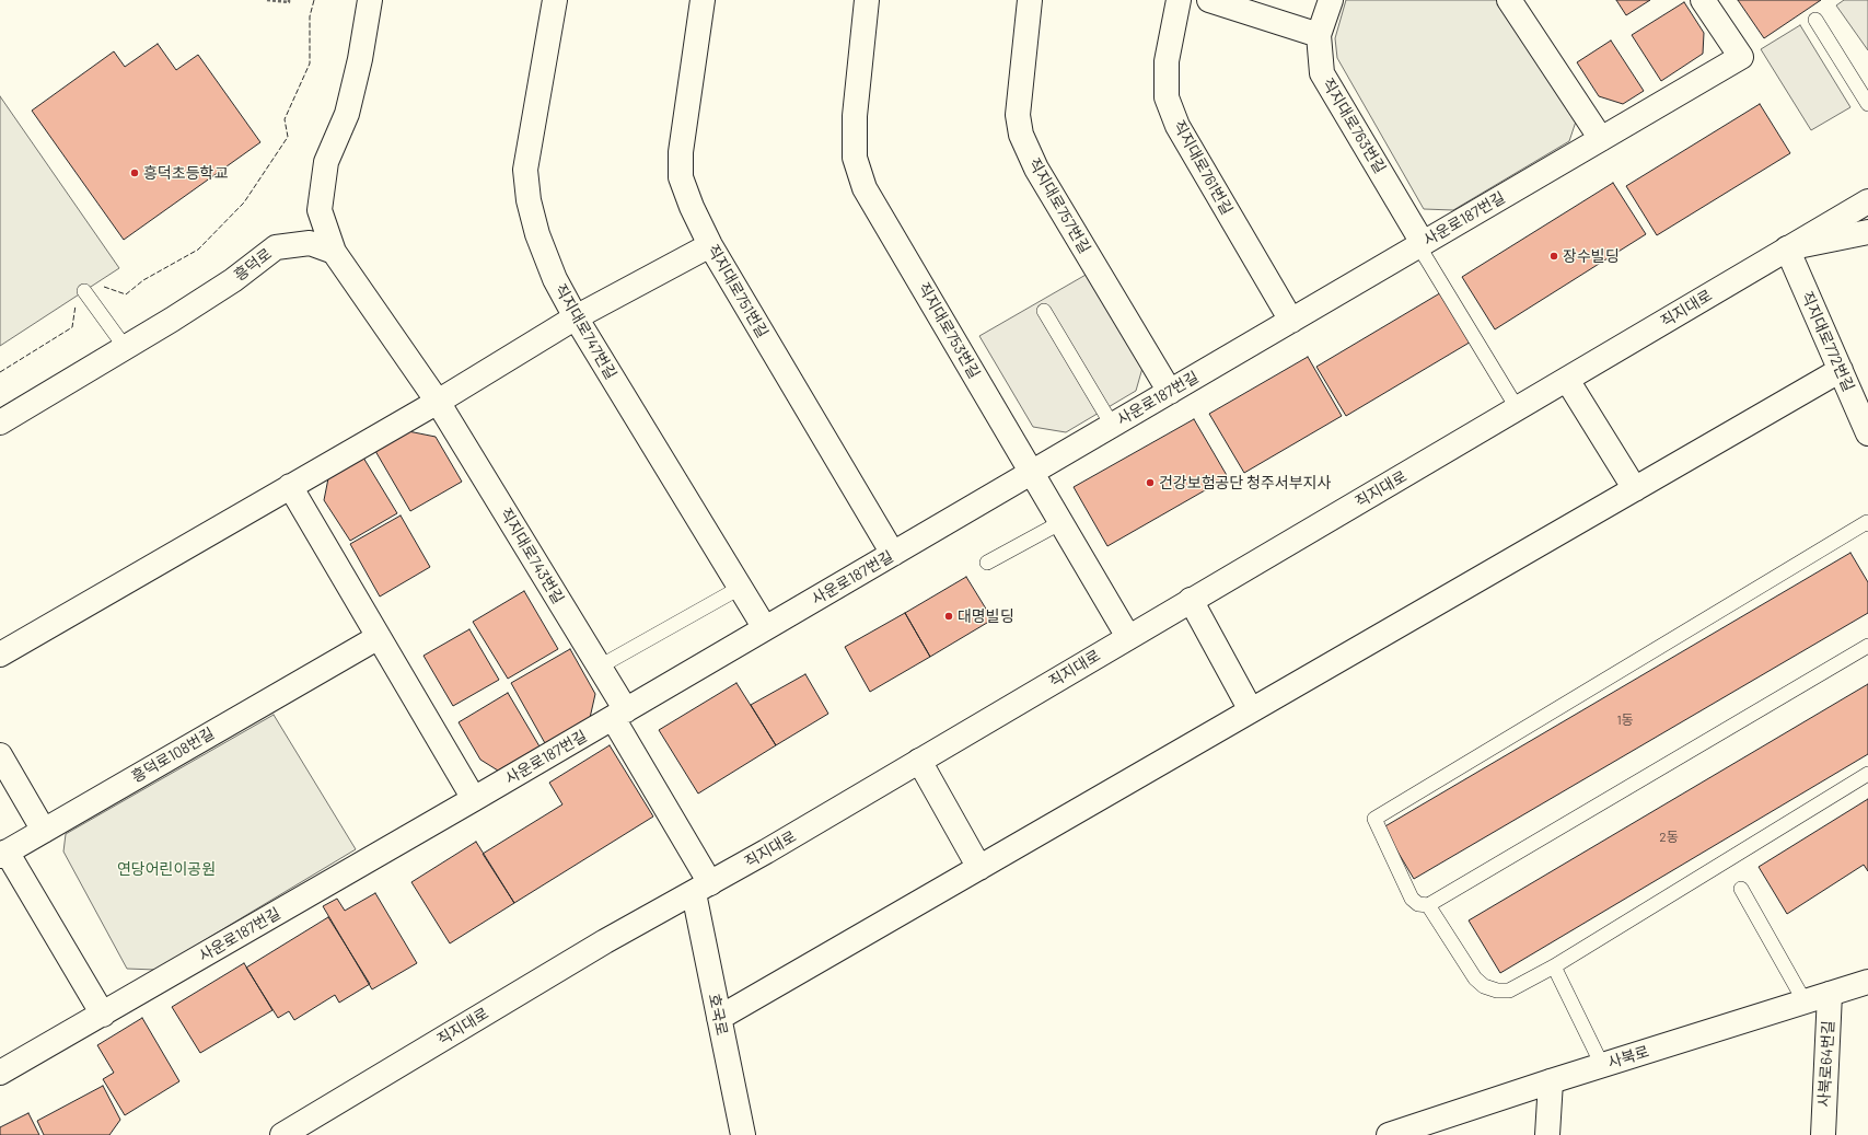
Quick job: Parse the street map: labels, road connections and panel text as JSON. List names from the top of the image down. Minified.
{"streets":{"street":["직지대로763번길","직지대로761번길","직지대로757번길","사운로187번길","흥덕로","직지대로751번길","직지대로","직지대로753번길","직지대로747번길","직지대로772번길","직지대로743번길","흥덕로108번길","호국로","사북로","사북로64번길"]},"crossings":[["직지대로763번길","사운로187번길"],["직지대로763번길","직지대로"],["직지대로761번길","사운로187번길"],["직지대로757번길","사운로187번길"],["사운로187번길","직지대로751번길"],["사운로187번길","직지대로753번길"],["사운로187번길","직지대로747번길"],["사운로187번길","직지대로743번길"],["흥덕로","직지대로743번길"],["직지대로","직지대로753번길"],["직지대로","직지대로772번길"],["직지대로","직지대로743번길"],["직지대로","호국로"],["직지대로743번길","호국로"],["사북로","사북로64번길"]],"parks":["연당어린이공원"],"places":["흥덕초등학교","장수빌딩","건강보험공단 청주서부지사","대명빌딩"],"house_numbers":["1동","2동"]}
